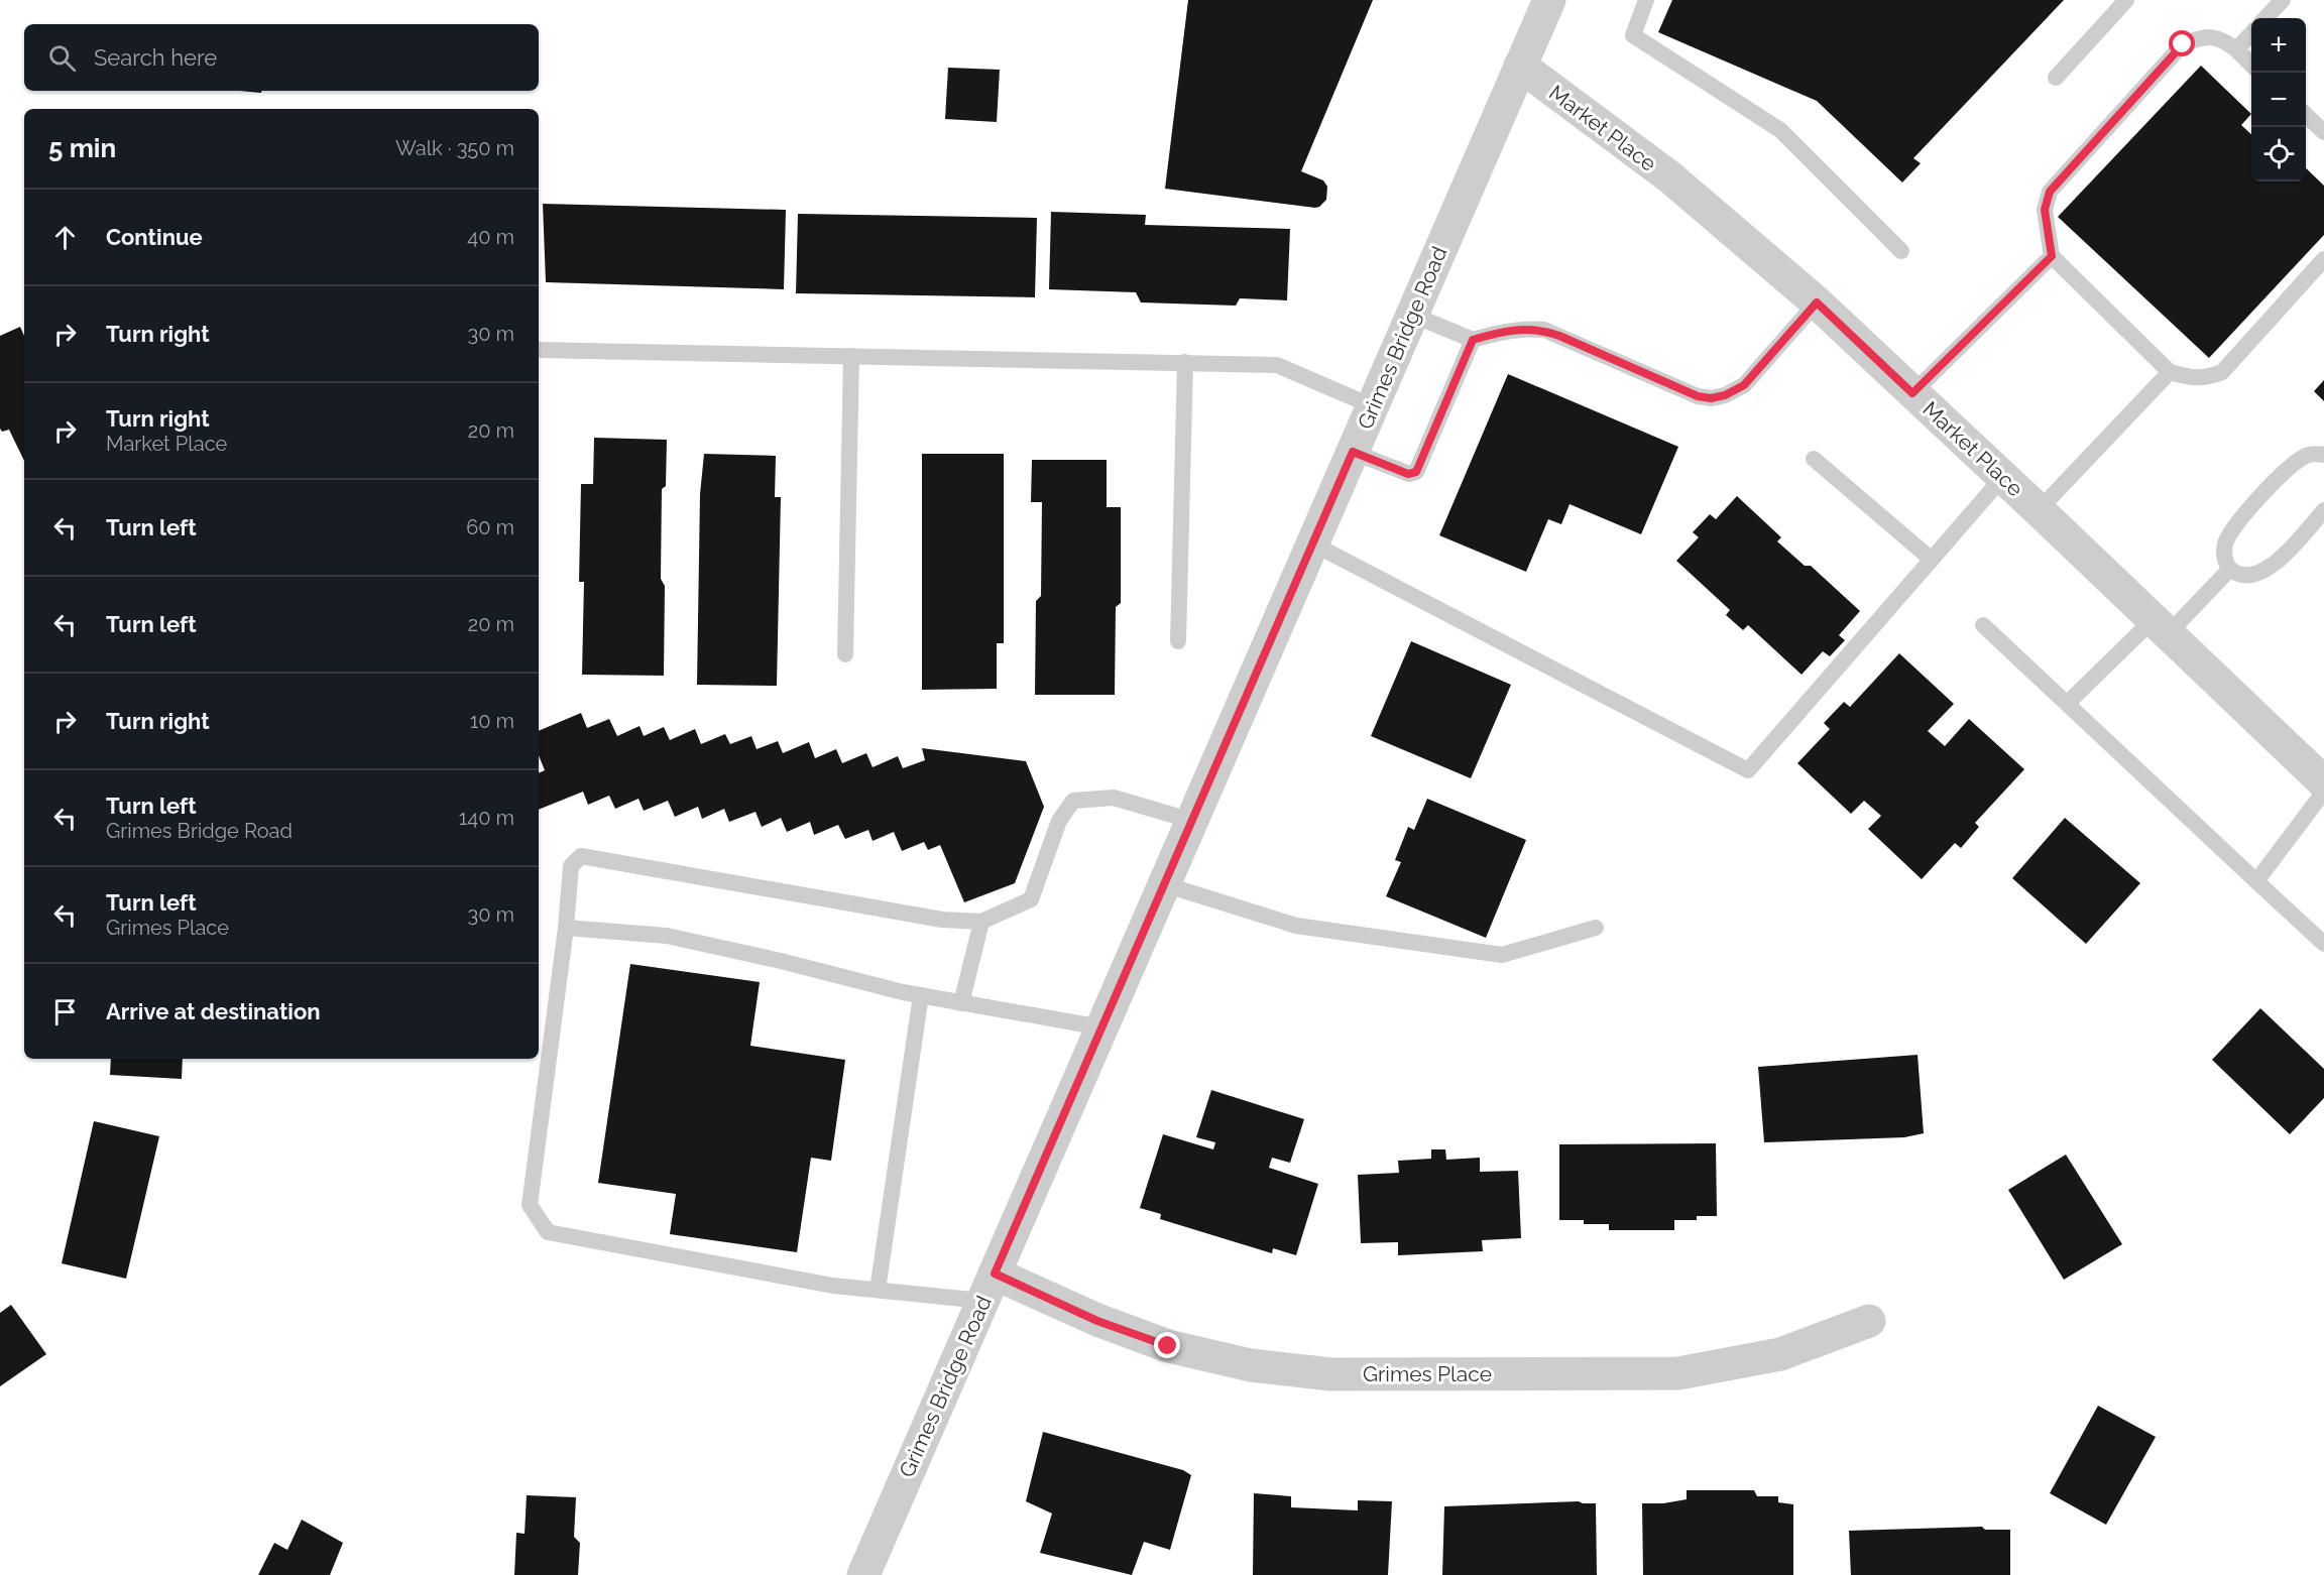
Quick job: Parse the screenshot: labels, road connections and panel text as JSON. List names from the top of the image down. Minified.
{"streets":{"street":["Market Place","Grimes Bridge Road","Grimes Place"]},"crossings":[["Market Place","Grimes Bridge Road"],["Grimes Bridge Road","Grimes Place"]],"page":{"map_buttons":["+","−"],"search":"Search here","heading":["5 min","Walk · 350 m"],"list":[["Continue","40 m"],["Turn right","30 m"],["Turn right","Market Place","20 m"],["Turn left","60 m"],["Turn left","20 m"],["Turn right","10 m"],["Turn left","Grimes Bridge Road","140 m"],["Turn left","Grimes Place","30 m"],"Arrive at destination"]}}
